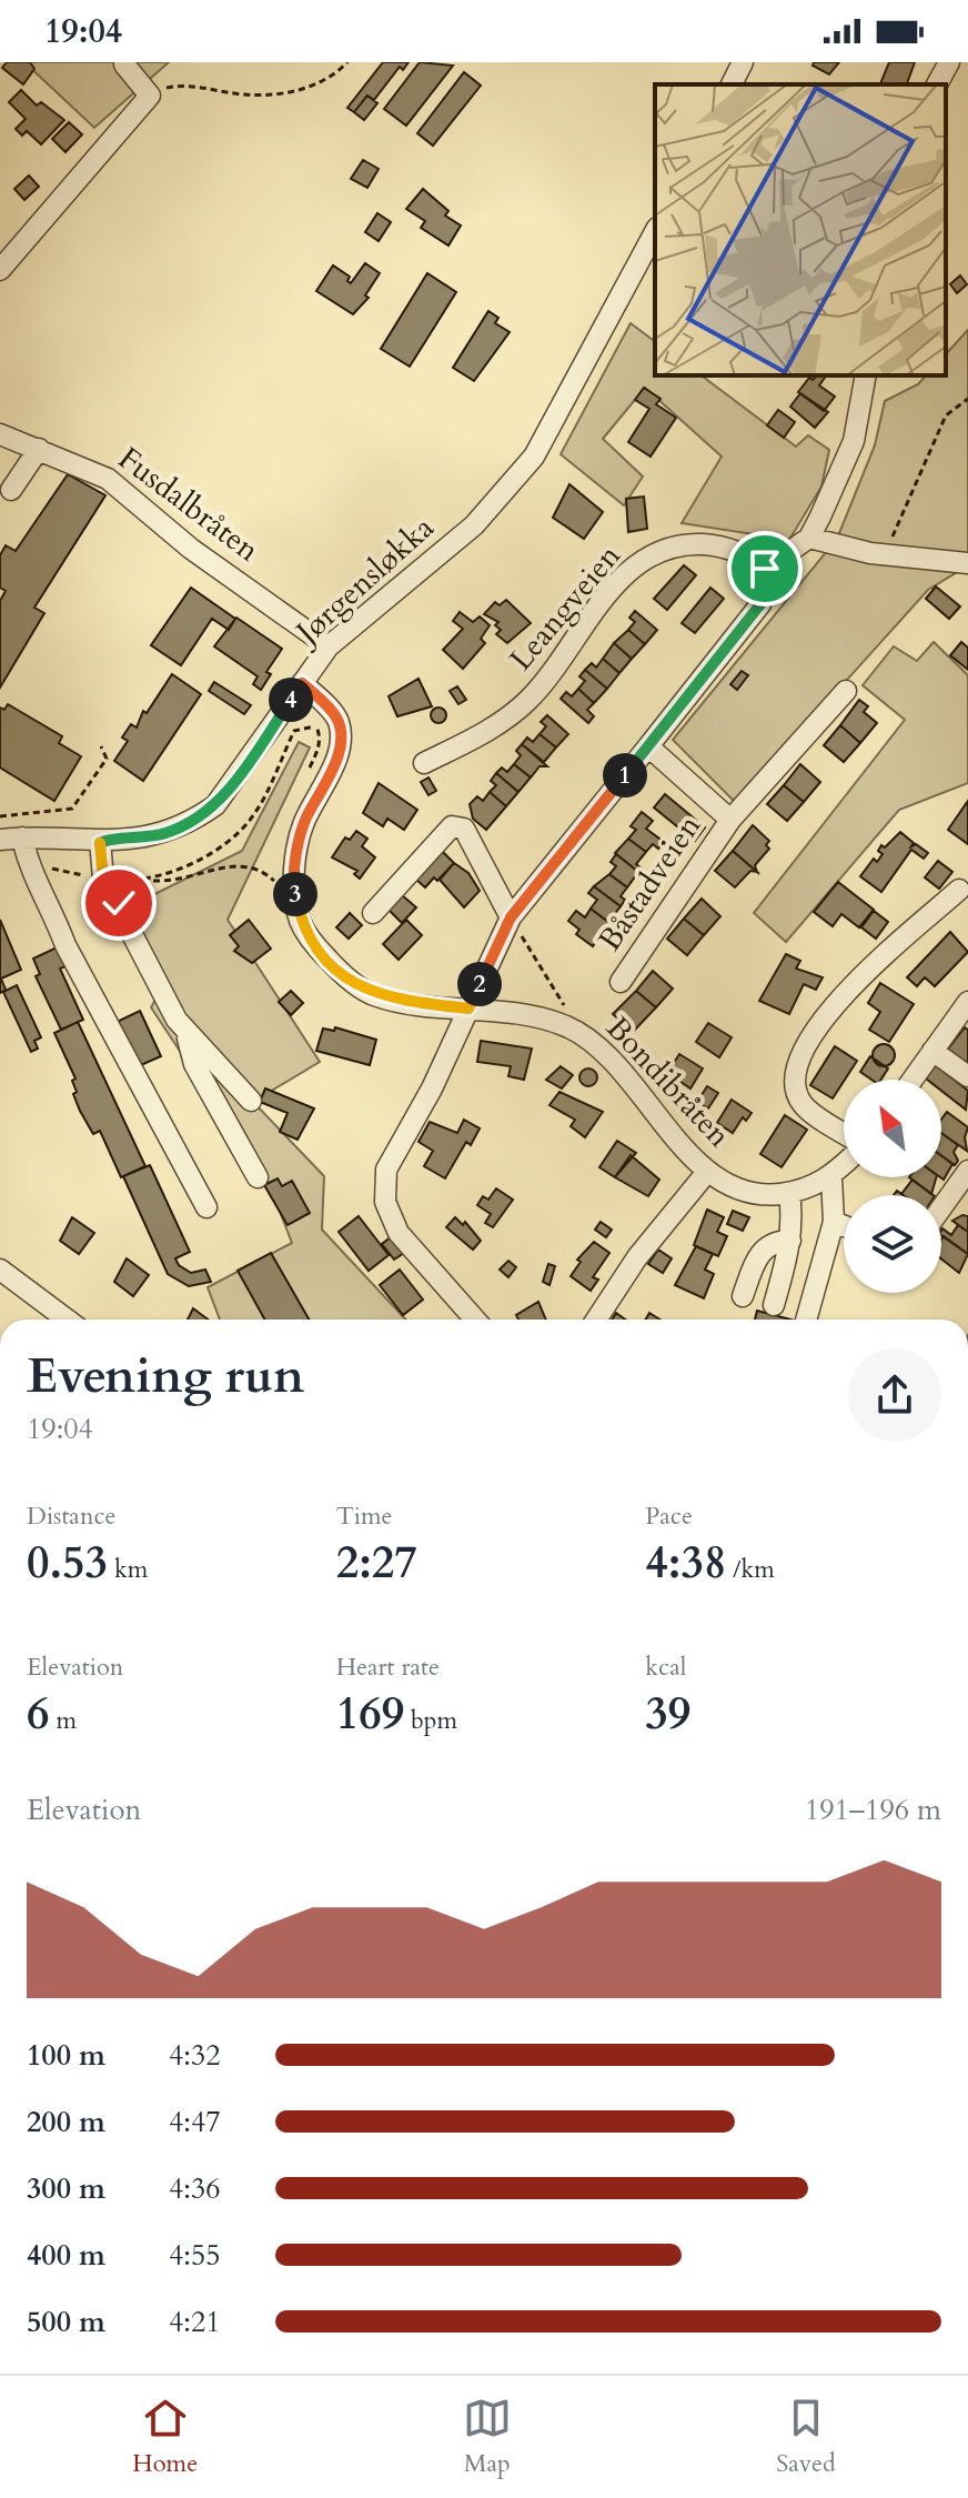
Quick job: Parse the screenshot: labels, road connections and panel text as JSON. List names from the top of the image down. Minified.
{"streets":{"street":["Fusdalbråten","Jørgensløkka","Leangveien","Båstadveien","Bondibråten"]},"crossings":[["Fusdalbråten","Jørgensløkka"],["Jørgensløkka","Bondibråten"]],"north":"top left","page":{"status":"19:04","pins":["4","1","3","2"],"heading":["Evening run","19:04"],"stats":[["Distance","0.53 km"],["Time","2:27"],["Pace","4:38 /km"],["Elevation","6 m"],["Heart rate","169 bpm"],["kcal","39"]],"chart":["Elevation","191–196 m"],"list":[{"name":"100 m","note":"4:32"},{"name":"200 m","note":"4:47"},{"name":"300 m","note":"4:36"},{"name":"400 m","note":"4:55"},{"name":"500 m","note":"4:21"}],"tabs":["Home","Map","Saved"]}}
